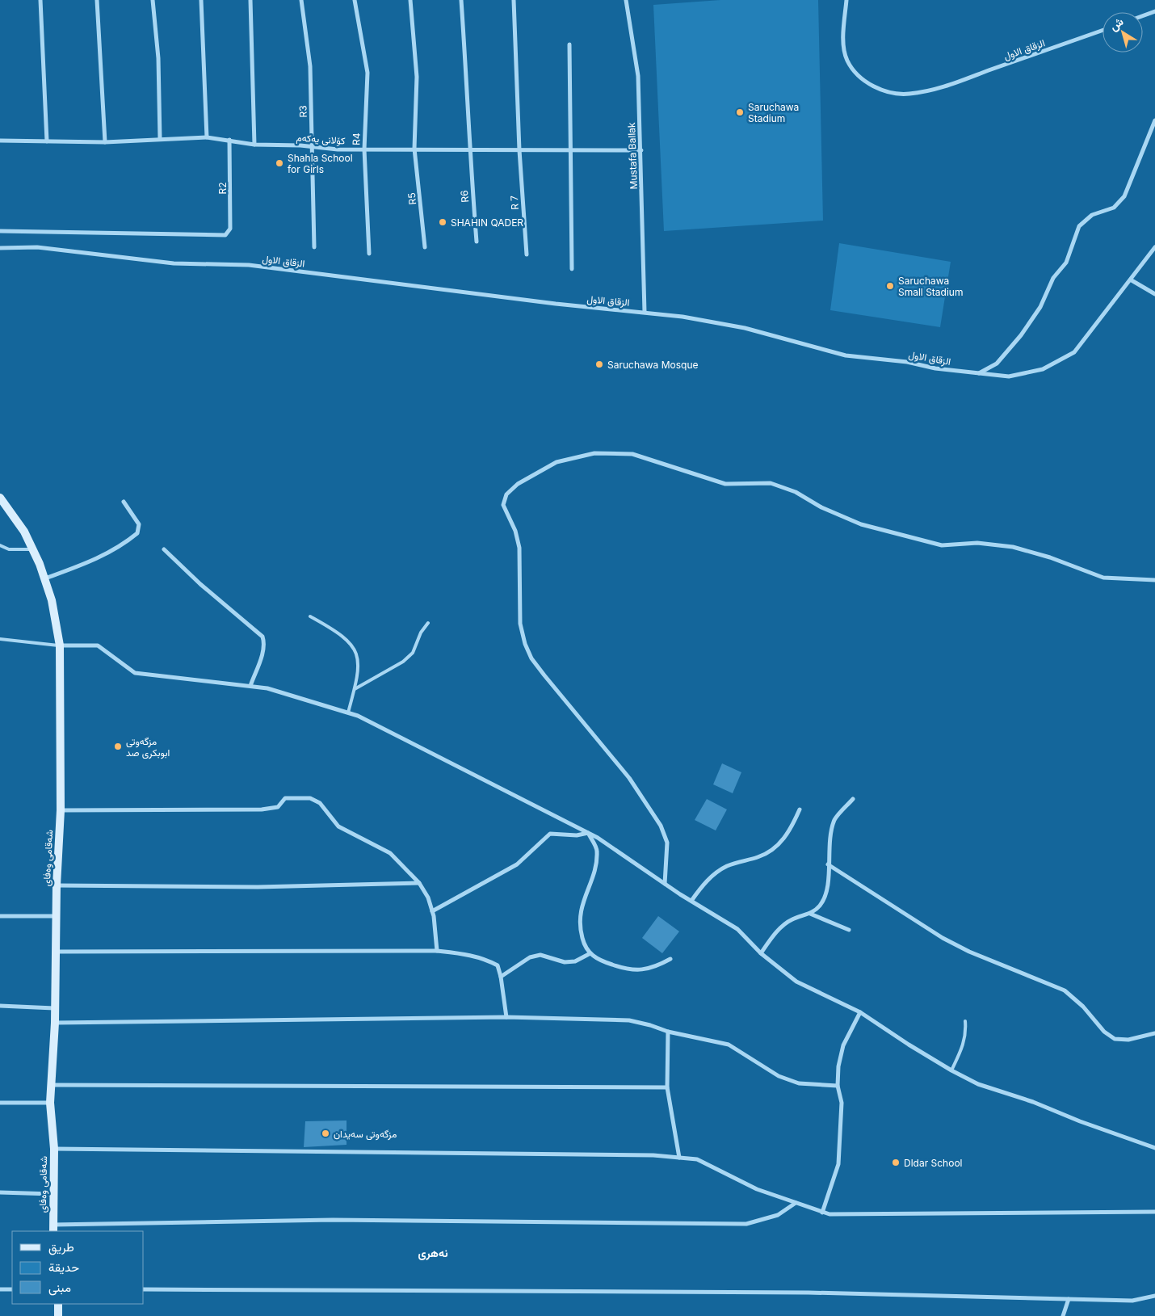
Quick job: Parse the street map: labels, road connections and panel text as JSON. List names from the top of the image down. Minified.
{"streets":{"street":["الزقاق الاول","R3","کۆلانی یەکەم","R4","Mustafa Ballak","R2","R6","R5","R 7","شەقامی وەفای"]},"crossings":[["الزقاق الاول","Mustafa Ballak"],["R3","کۆلانی یەکەم"],["کۆلانی یەکەم","R4"],["کۆلانی یەکەم","Mustafa Ballak"],["کۆلانی یەکەم","R2"],["کۆلانی یەکەم","R6"],["کۆلانی یەکەم","R5"],["کۆلانی یەکەم","R 7"]],"districts":["نەھری"],"places":["Saruchawa Stadium","Shahla School for Girls","SHAHIN QADER","Saruchawa Small Stadium","Saruchawa Mosque","مزگەوتی ابوبکری صد","مزگەوتی سەیدان","Dldar School"],"legend":["طريق","حديقة","مبنى"],"north":"top left"}
